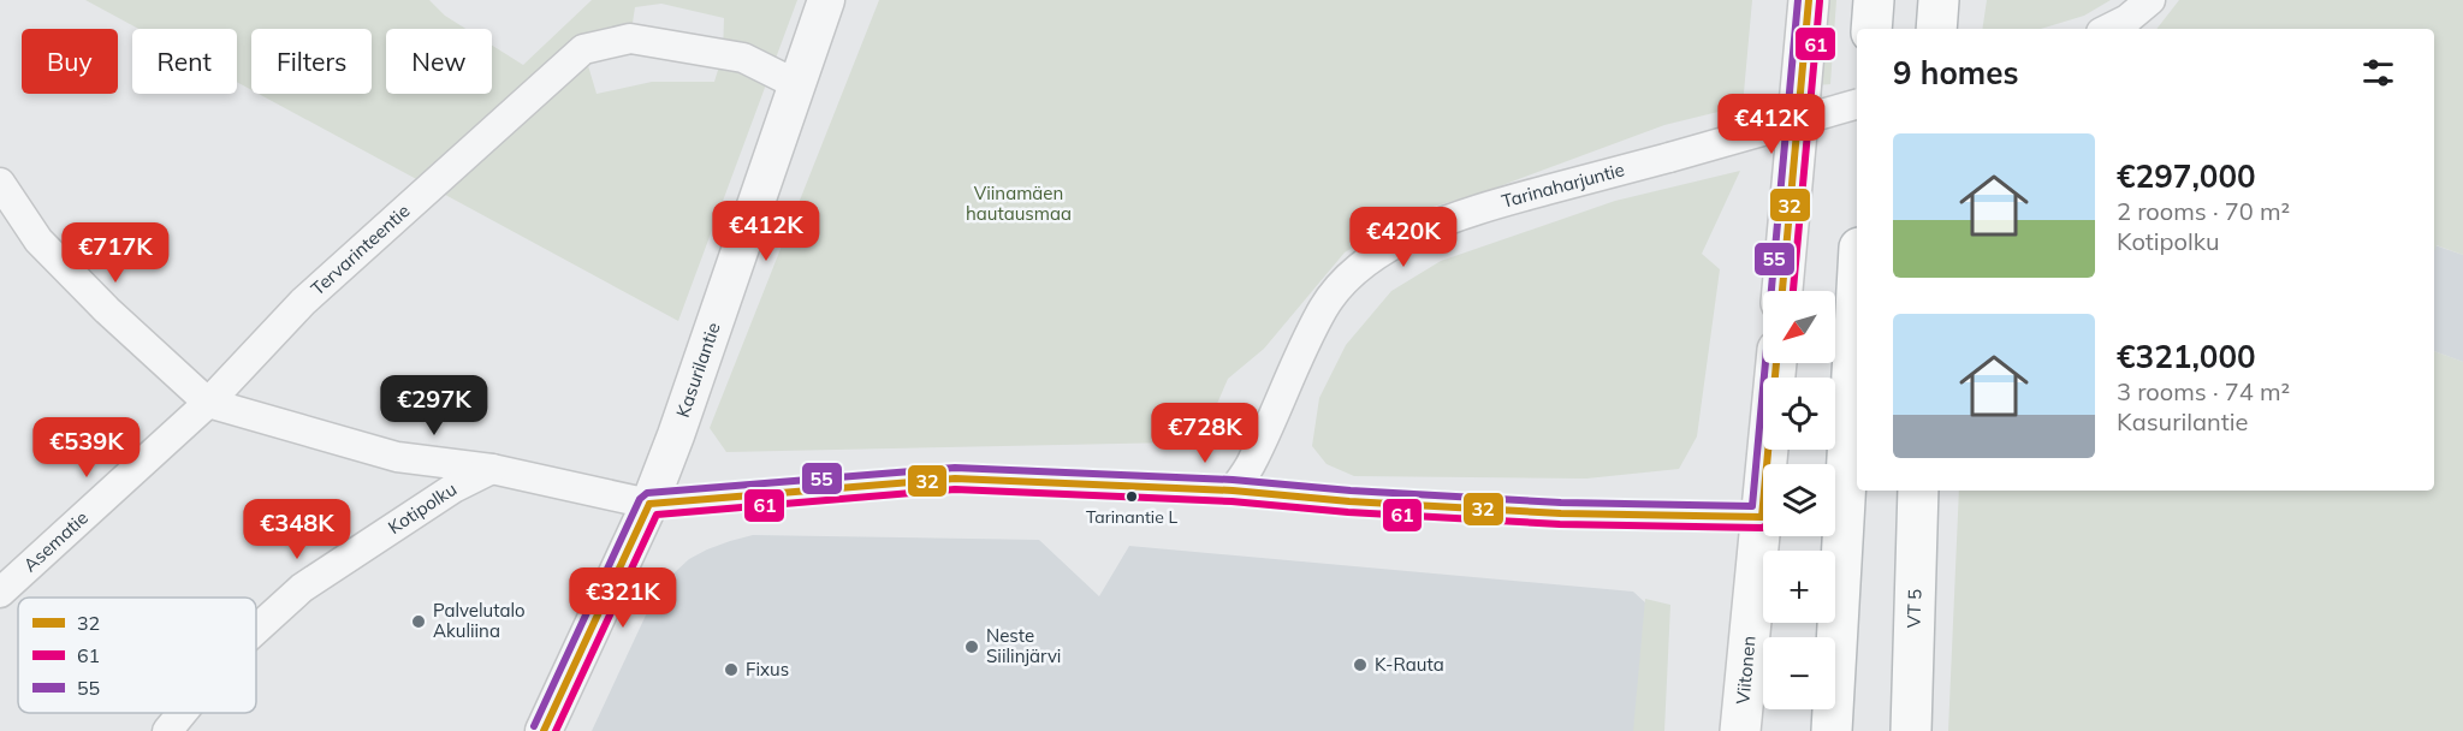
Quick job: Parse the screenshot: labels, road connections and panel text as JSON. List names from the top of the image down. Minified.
{"streets":{"main road":["VT 5","Viitonen"],"street":["Tarinaharjuntie","Tervarinteentie","Kasurilantie","Kotipolku","Asematie"]},"crossings":[["Tervarinteentie","Kasurilantie"],["Tervarinteentie","Asematie"]],"parks":["Viinamäen hautausmaa"],"places":["Tarinantie L","Palvelutalo Akuliina","Neste Siilinjärvi","K-Rauta","Fixus"],"lines":["transit line 32","transit line 55","transit line 61"],"legend":["32","61","55"],"north":"bottom left","page":{"chip":["Buy","Rent","Filters","New"],"heading":"9 homes","price":["€412K","€412K","€420K","€717K","€297K","€728K","€539K","€348K","€321K"],"list":[{"name":"€297,000","note":"2 rooms · 70 m² · Kotipolku"},{"name":"€321,000","note":"3 rooms · 74 m² · Kasurilantie"}],"map_buttons":["+","−"]}}
